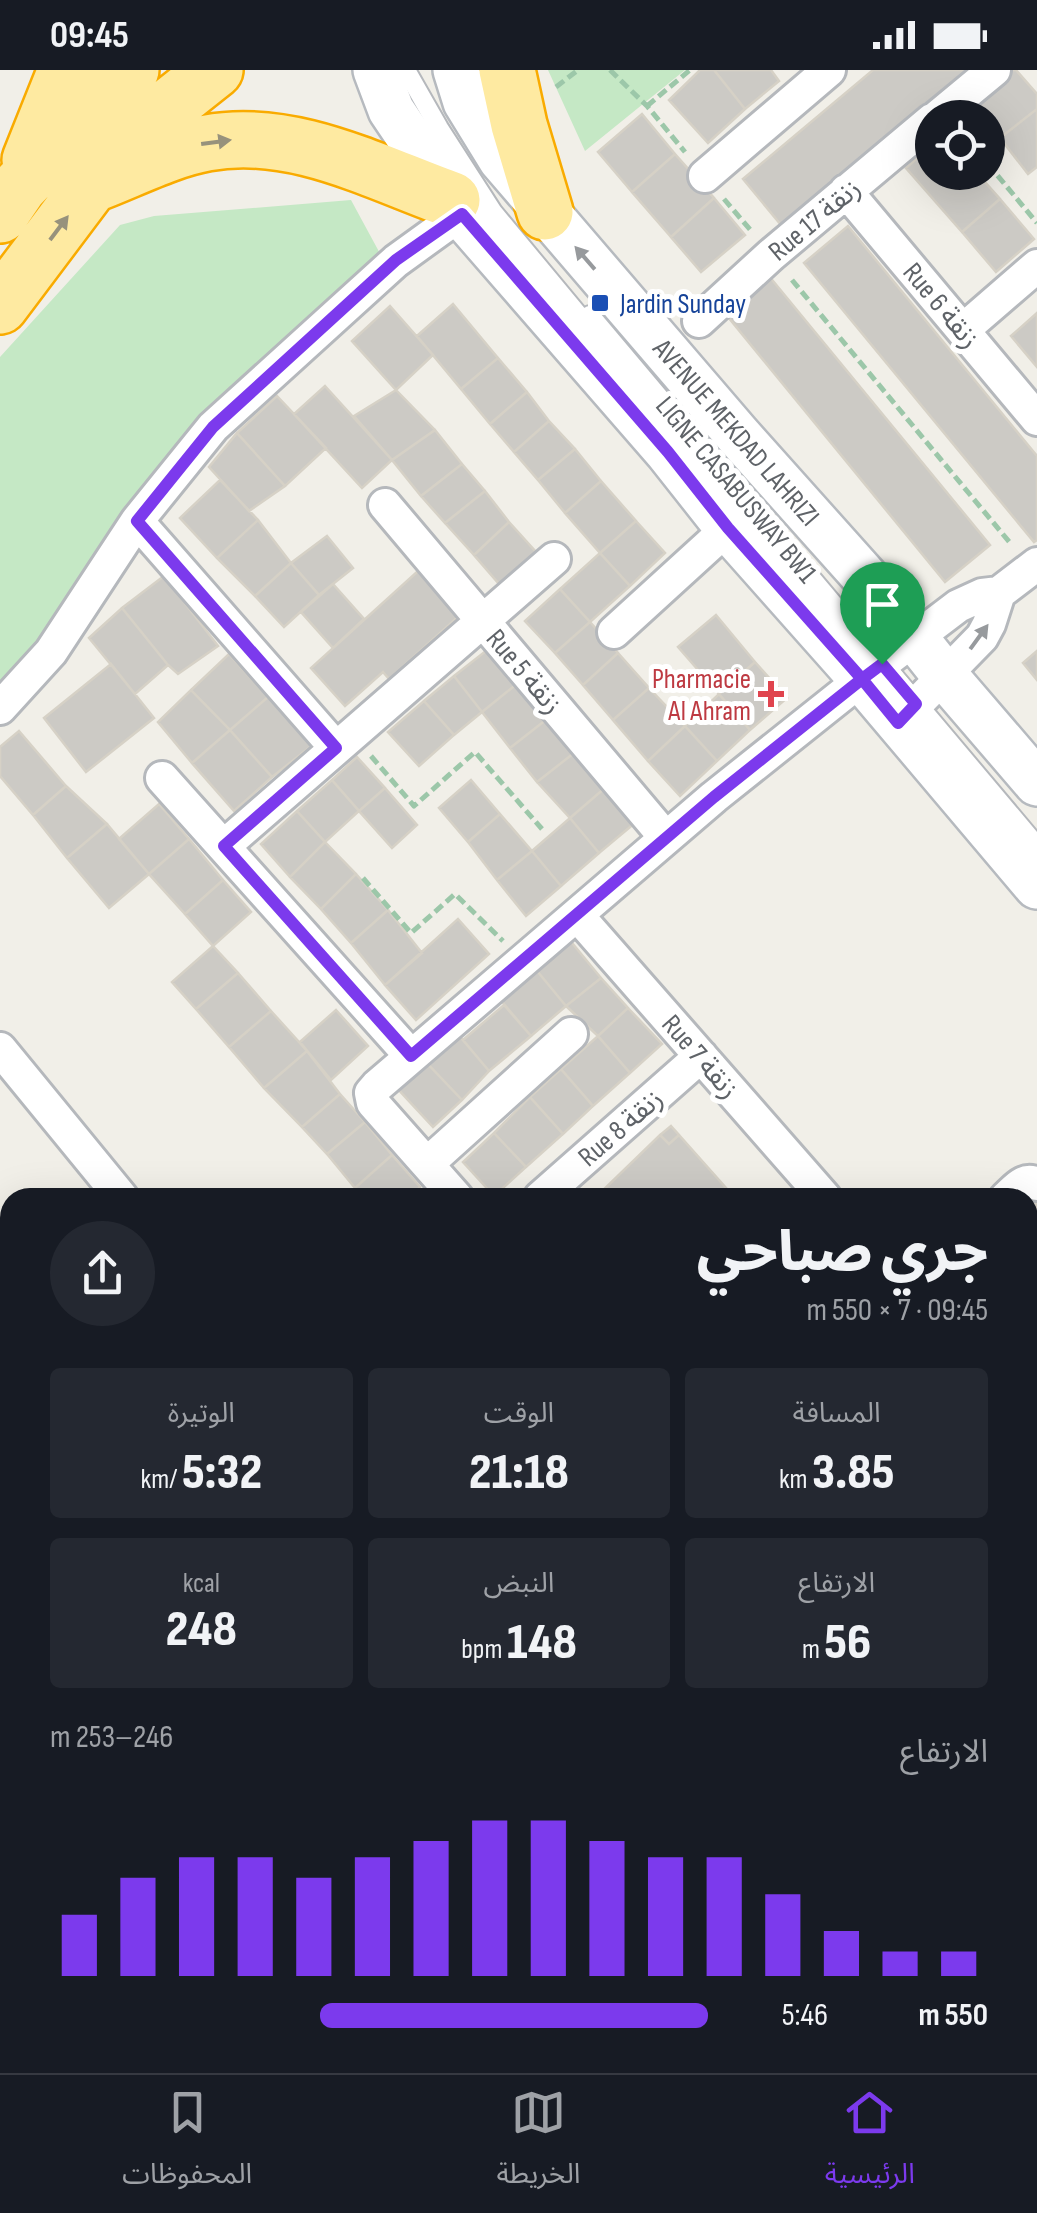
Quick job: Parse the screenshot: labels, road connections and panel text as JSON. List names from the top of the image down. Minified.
{"streets":{"main road":["AVENUE MEKDAD LAHRIZI"],"street":["Rue 17 زنقة","Rue 6 زنقة","Rue 5 زنقة","Rue 7 زنقة","Rue 8 زنقة"],"lane":["LIGNE CASABUSWAY BW1"]},"crossings":[["Rue 17 زنقة","Rue 6 زنقة"],["AVENUE MEKDAD LAHRIZI","LIGNE CASABUSWAY BW1"],["Rue 7 زنقة","Rue 8 زنقة"]],"places":{"transit":["Jardin Sunday"],"health":["Pharmacie Al Ahram"]},"page":{"status":"09:45","heading":["جري صباحي","09:45 · 7 × 550 m"],"stats":[["المسافة","3.85 km"],["الوقت","21:18"],["الوتيرة","5:32 /km"],["الارتفاع","56 m"],["النبض","148 bpm"],["kcal","248"]],"chart":["الارتفاع","246–253 m"],"list":[{"name":"550 m","note":"5:46"}],"tabs":["الرئيسية","الخريطة","المحفوظات"]}}
